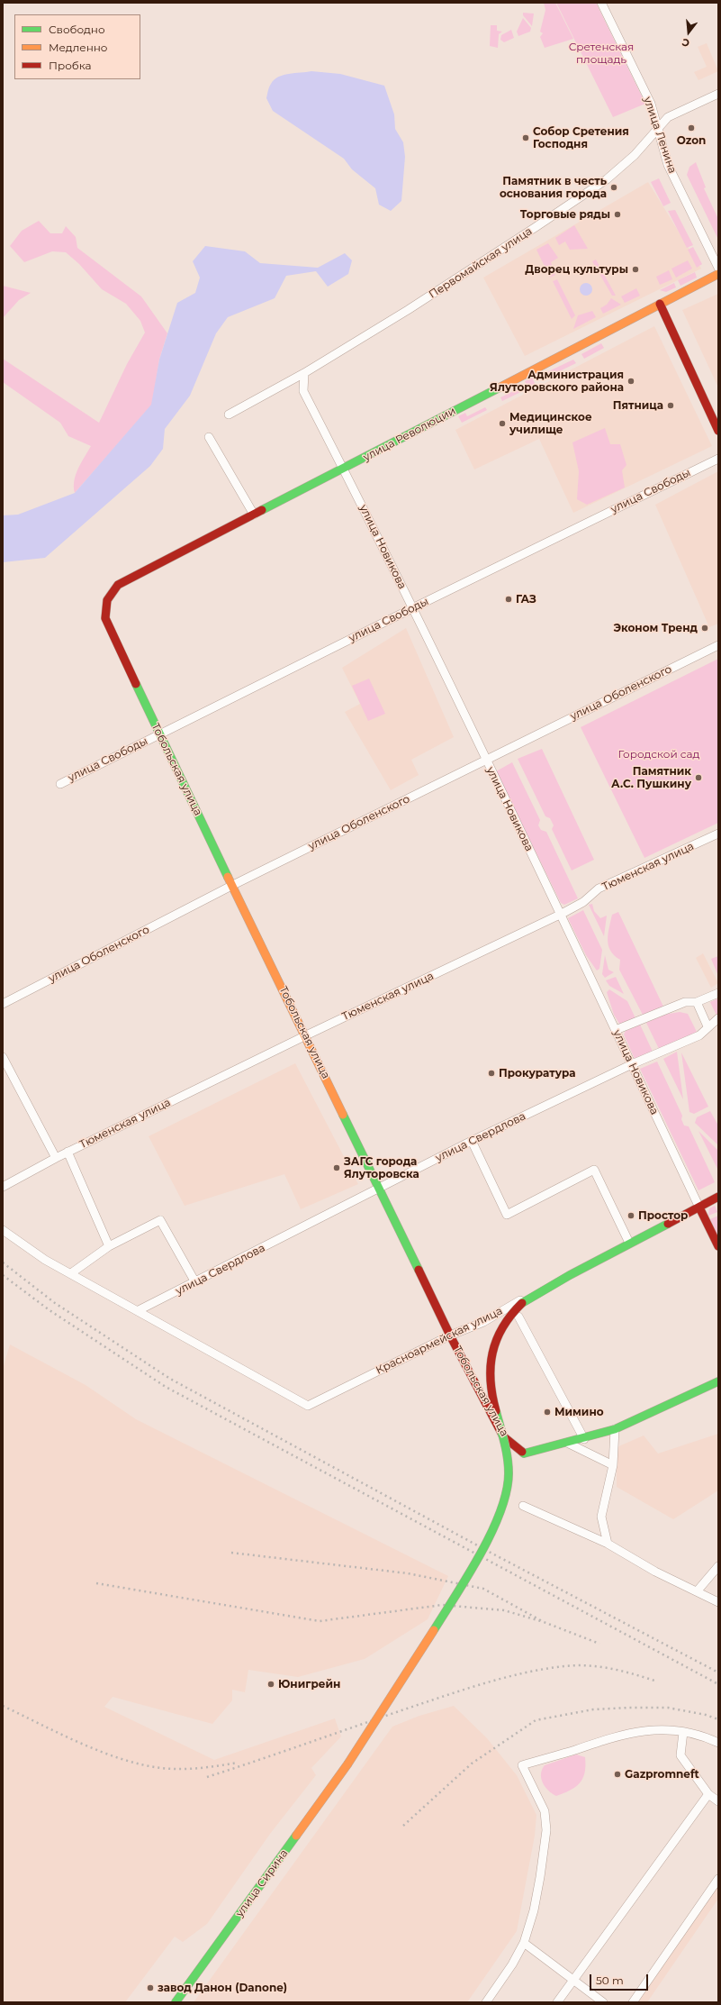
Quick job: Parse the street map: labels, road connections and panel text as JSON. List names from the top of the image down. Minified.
{"streets":{"street":["улица Ленина","Первомайская улица","улица Революции","улица Свободы","улица Новикова","улица Оболенского","Тобольская улица","Тюменская улица","улица Свердлова","Красноармейская улица","улица Сирина"]},"crossings":[["улица Ленина","Первомайская улица"],["Первомайская улица","улица Новикова"],["улица Революции","улица Новикова"],["улица Революции","Тобольская улица"],["улица Свободы","улица Новикова"],["улица Свободы","Тобольская улица"],["улица Новикова","улица Оболенского"],["улица Новикова","Тюменская улица"],["улица Новикова","улица Свердлова"],["улица Новикова","Красноармейская улица"],["улица Оболенского","Тобольская улица"],["Тобольская улица","Тюменская улица"],["Тобольская улица","улица Свердлова"],["Тобольская улица","Красноармейская улица"],["улица Свердлова","Красноармейская улица"],["Красноармейская улица","улица Сирина"]],"parks":["Сретенская площадь","Городской сад"],"places":["Ozon","Собор Сретения Господня","Памятник в честь основания города","Торговые ряды","Дворец культуры","Администрация Ялуторовского района","Пятница","Медицинское училище","ГАЗ","Эконом Тренд","Памятник А.С. Пушкину","Прокуратура","ЗАГС города Ялуторовска","Простор","Мимино","Юнигрейн","Gazpromneft","завод Данон (Danone)"],"legend":["Свободно","Медленно","Пробка"],"scale_bar":"50 m","north":"bottom"}
